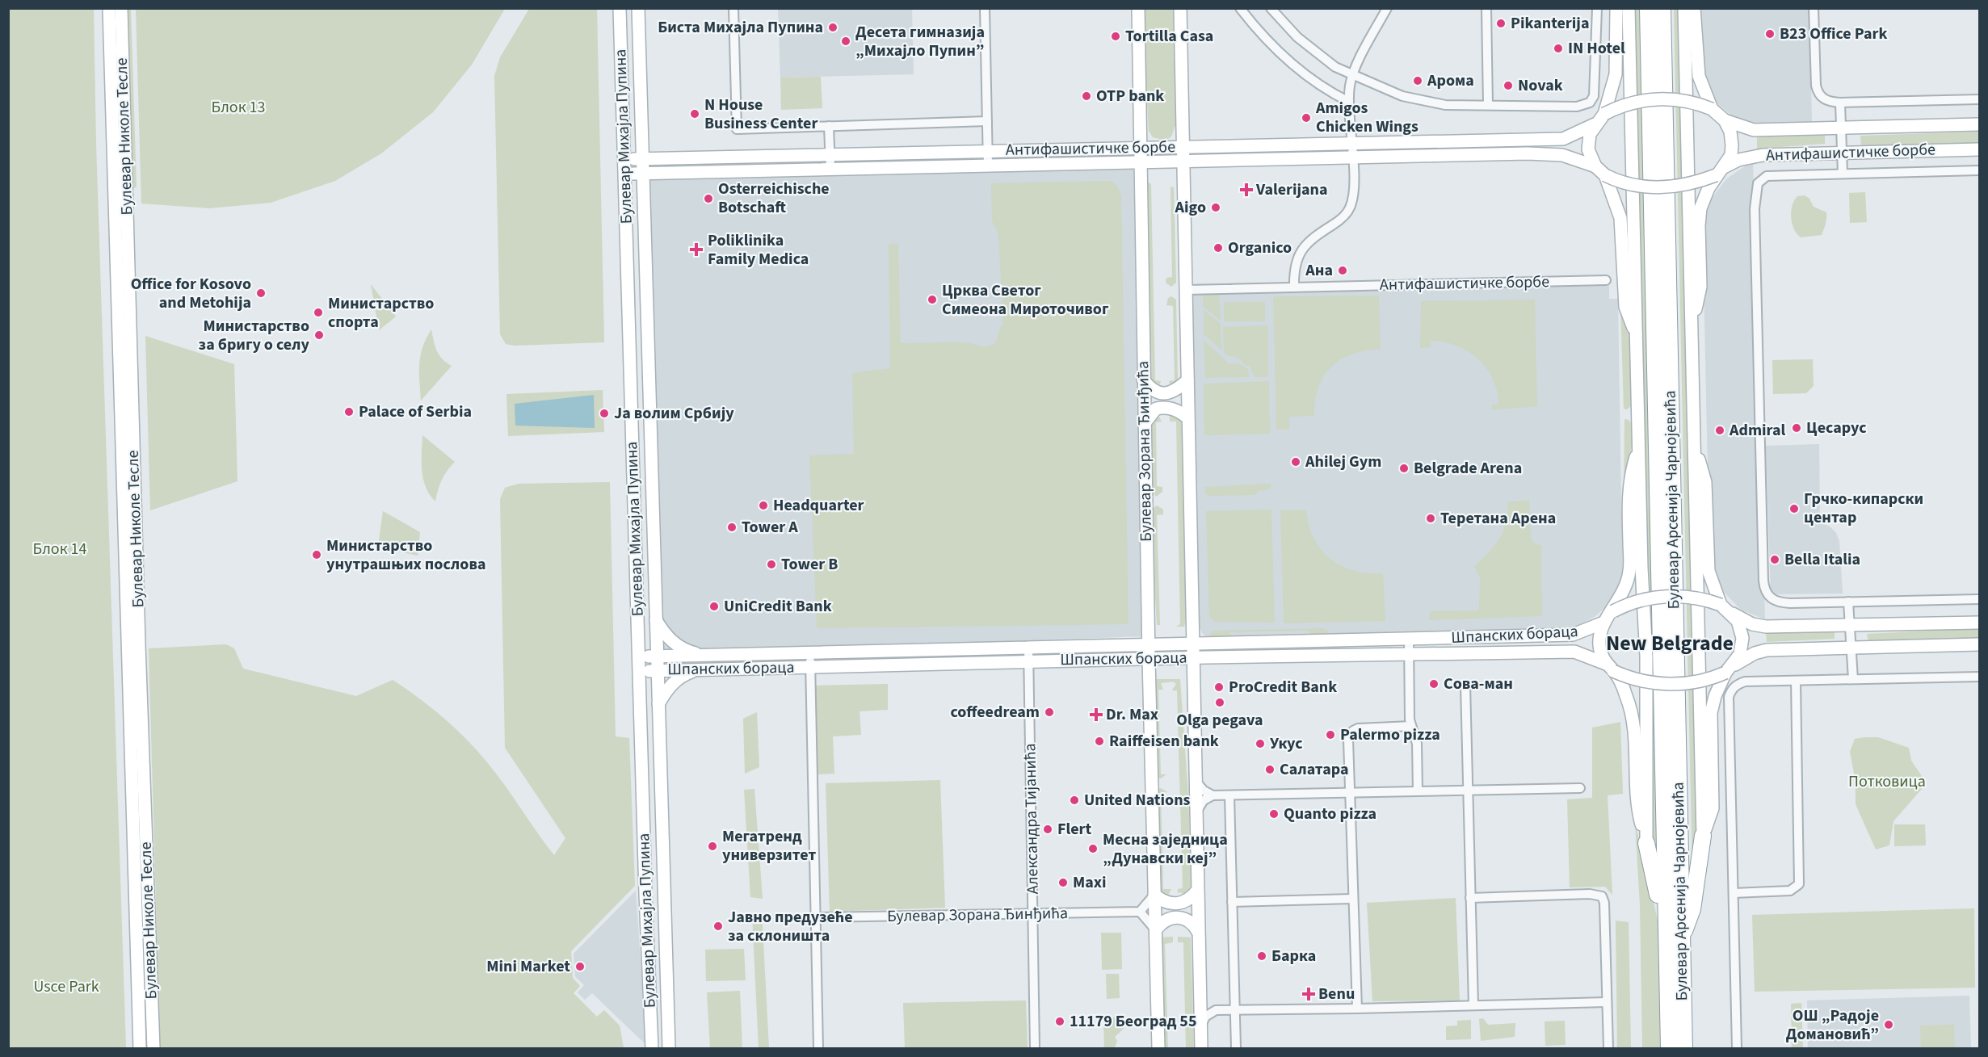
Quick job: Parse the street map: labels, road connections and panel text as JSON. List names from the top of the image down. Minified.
{"streets":{"highway":["Булевар Арсенија Чарнојевића"],"street":["Булевар Николе Тесле","Булевар Михајла Пупина","Антифашистичке борбе","Булевар Зорана Ђинђића","Шпанских бораца","Александра Тијанића"]},"crossings":[["Булевар Михајла Пупина","Антифашистичке борбе"],["Булевар Михајла Пупина","Шпанских бораца"],["Антифашистичке борбе","Булевар Зорана Ђинђића"],["Булевар Зорана Ђинђића","Шпанских бораца"],["Булевар Зорана Ђинђића","Александра Тијанића"],["Шпанских бораца","Александра Тијанића"]],"districts":["New Belgrade"],"parks":["Блок 13","Блок 14","Потковица","Usce Park"],"places":{"other":["Pikanterija","Биста Михајла Пупина","B23 Office Park","Tortilla Casa","Десета гимназија „Михајло Пупин”","IN Hotel","Арома","Novak","OTP bank","N House Business Center","Amigos Chicken Wings","Osterreichische Botschaft","Aigo","Organico","Ана","Office for Kosovo and Metohija","Црква Светог Симеона Мироточивог","Министарство спорта","Министарство за бригу о селу","Palace of Serbia","Ја волим Србију","Цесарус","Admiral","Ahilej Gym","Belgrade Arena","Headquarter","Грчко-кипарски центар","Теретана Арена","Tower A","Министарство унутрашњих послова","Bella Italia","Tower B","UniCredit Bank","Сова-ман","ProCredit Bank","Olga pegava","coffeedream","Palermo pizza","Raiffeisen bank","Укус","Салатара","United Nations","Quanto pizza","Flert","Мегатренд универзитет","Месна заједница „Дунавски кеј”","Maxi","Јавно предузеће за склоништа","Барка","Mini Market","11179 Београд 55","ОШ „Радоје Домановић”"],"health":["Valerijana","Poliklinika Family Medica","Dr. Max","Benu"]}}
